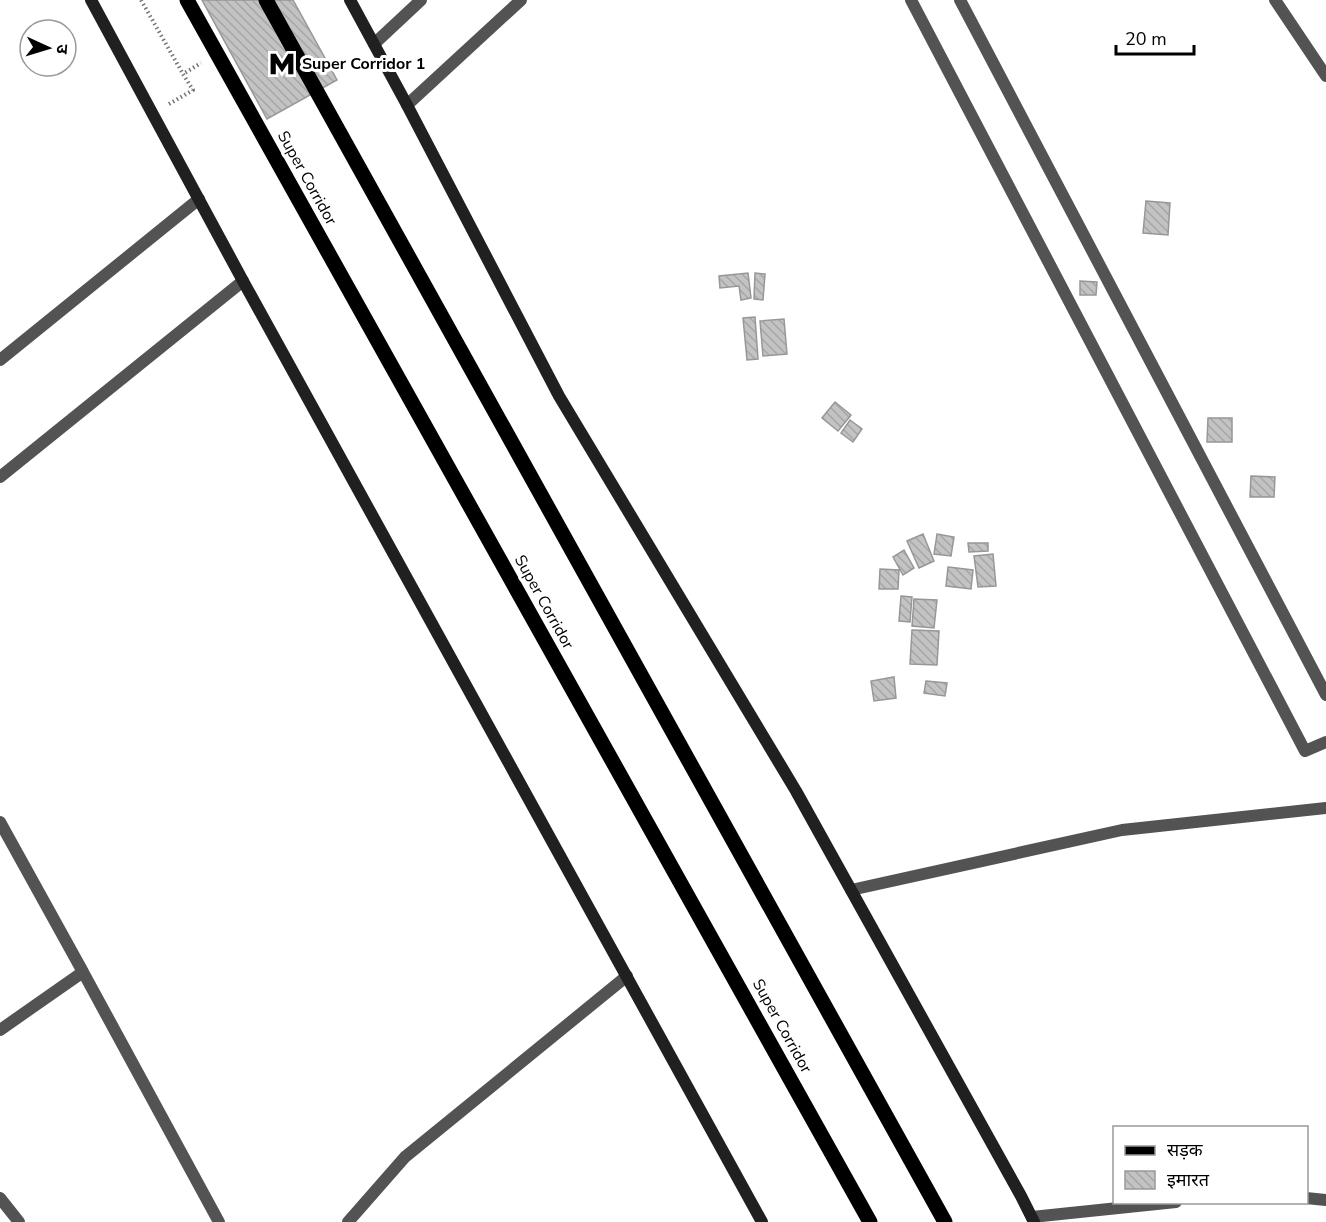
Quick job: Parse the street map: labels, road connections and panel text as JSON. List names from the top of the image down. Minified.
{"streets":{"main road":["Super Corridor"]},"places":{"metro station":["Super Corridor 1"]},"legend":["सड़क","इमारत"],"scale_bar":"20 m","north":"right"}
